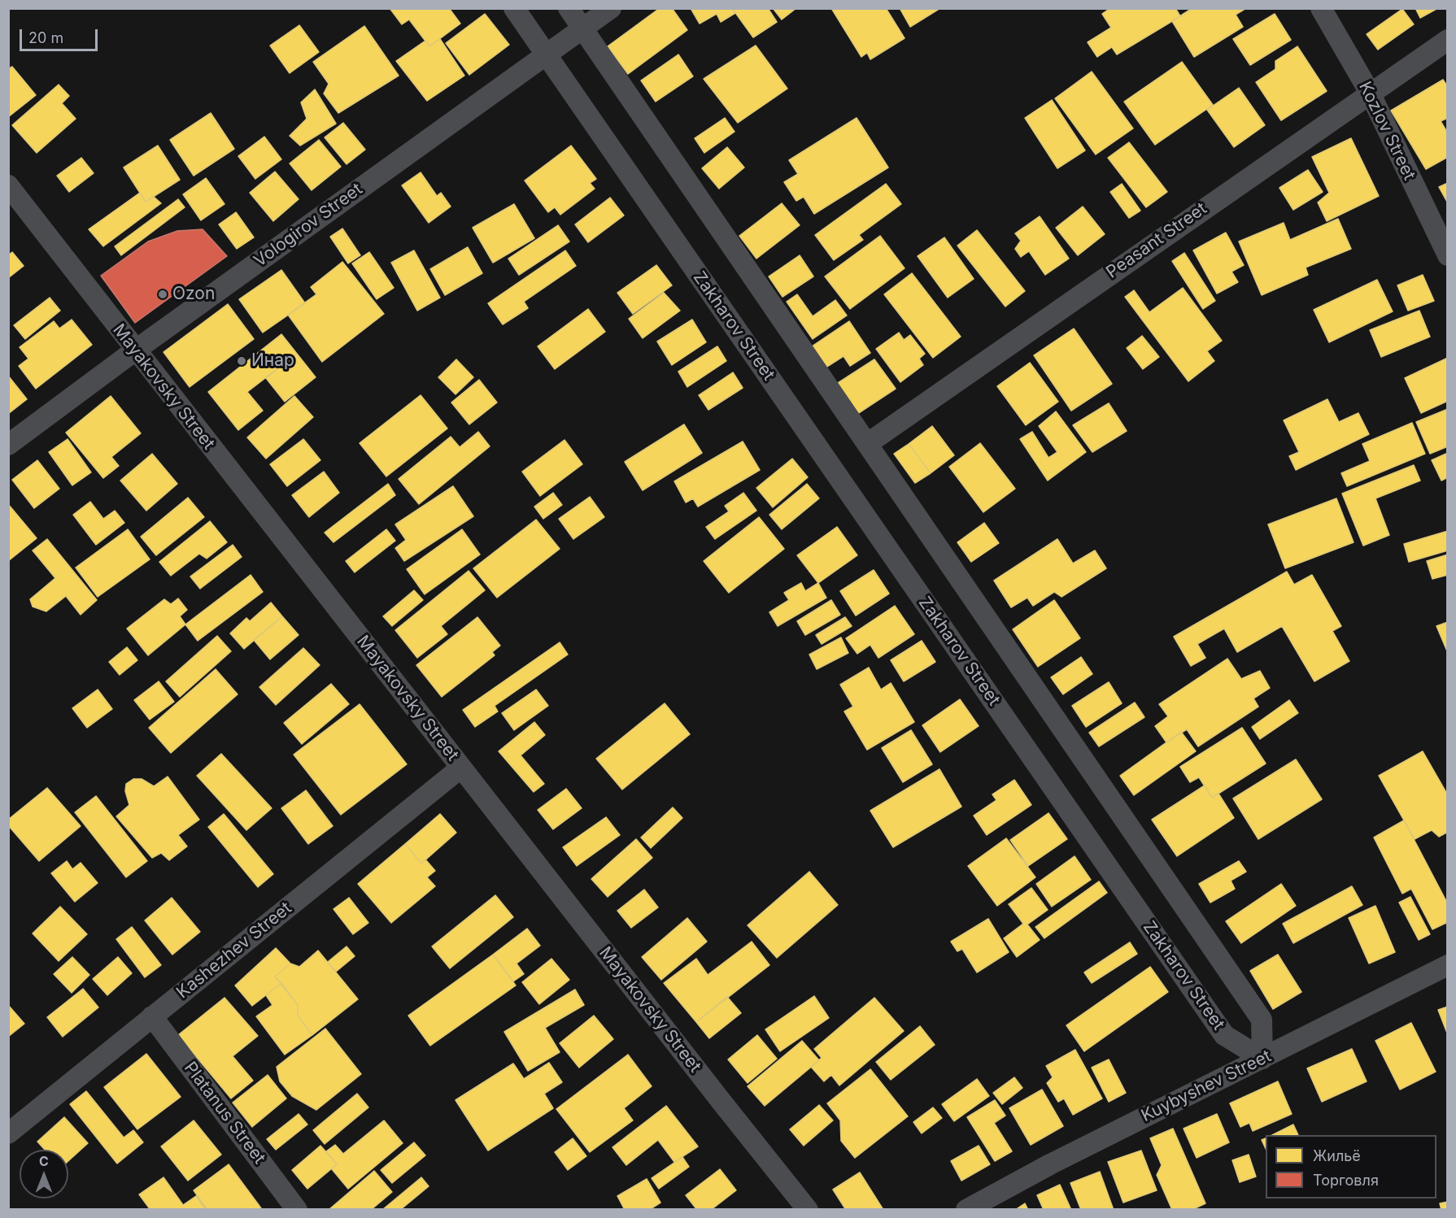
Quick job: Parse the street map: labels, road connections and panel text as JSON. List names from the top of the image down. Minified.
{"streets":{"street":["Kozlov Street","Vologirov Street","Peasant Street","Zakharov Street","Mayakovsky Street","Kashezhev Street","Kuybyshev Street","Platanus Street"]},"crossings":[["Kozlov Street","Peasant Street"],["Vologirov Street","Zakharov Street"],["Vologirov Street","Mayakovsky Street"],["Zakharov Street","Kuybyshev Street"],["Mayakovsky Street","Kashezhev Street"],["Kashezhev Street","Platanus Street"]],"places":["Ozon","Инар"],"legend":["Жильё","Торговля"],"scale_bar":"20 m","north":"top"}
